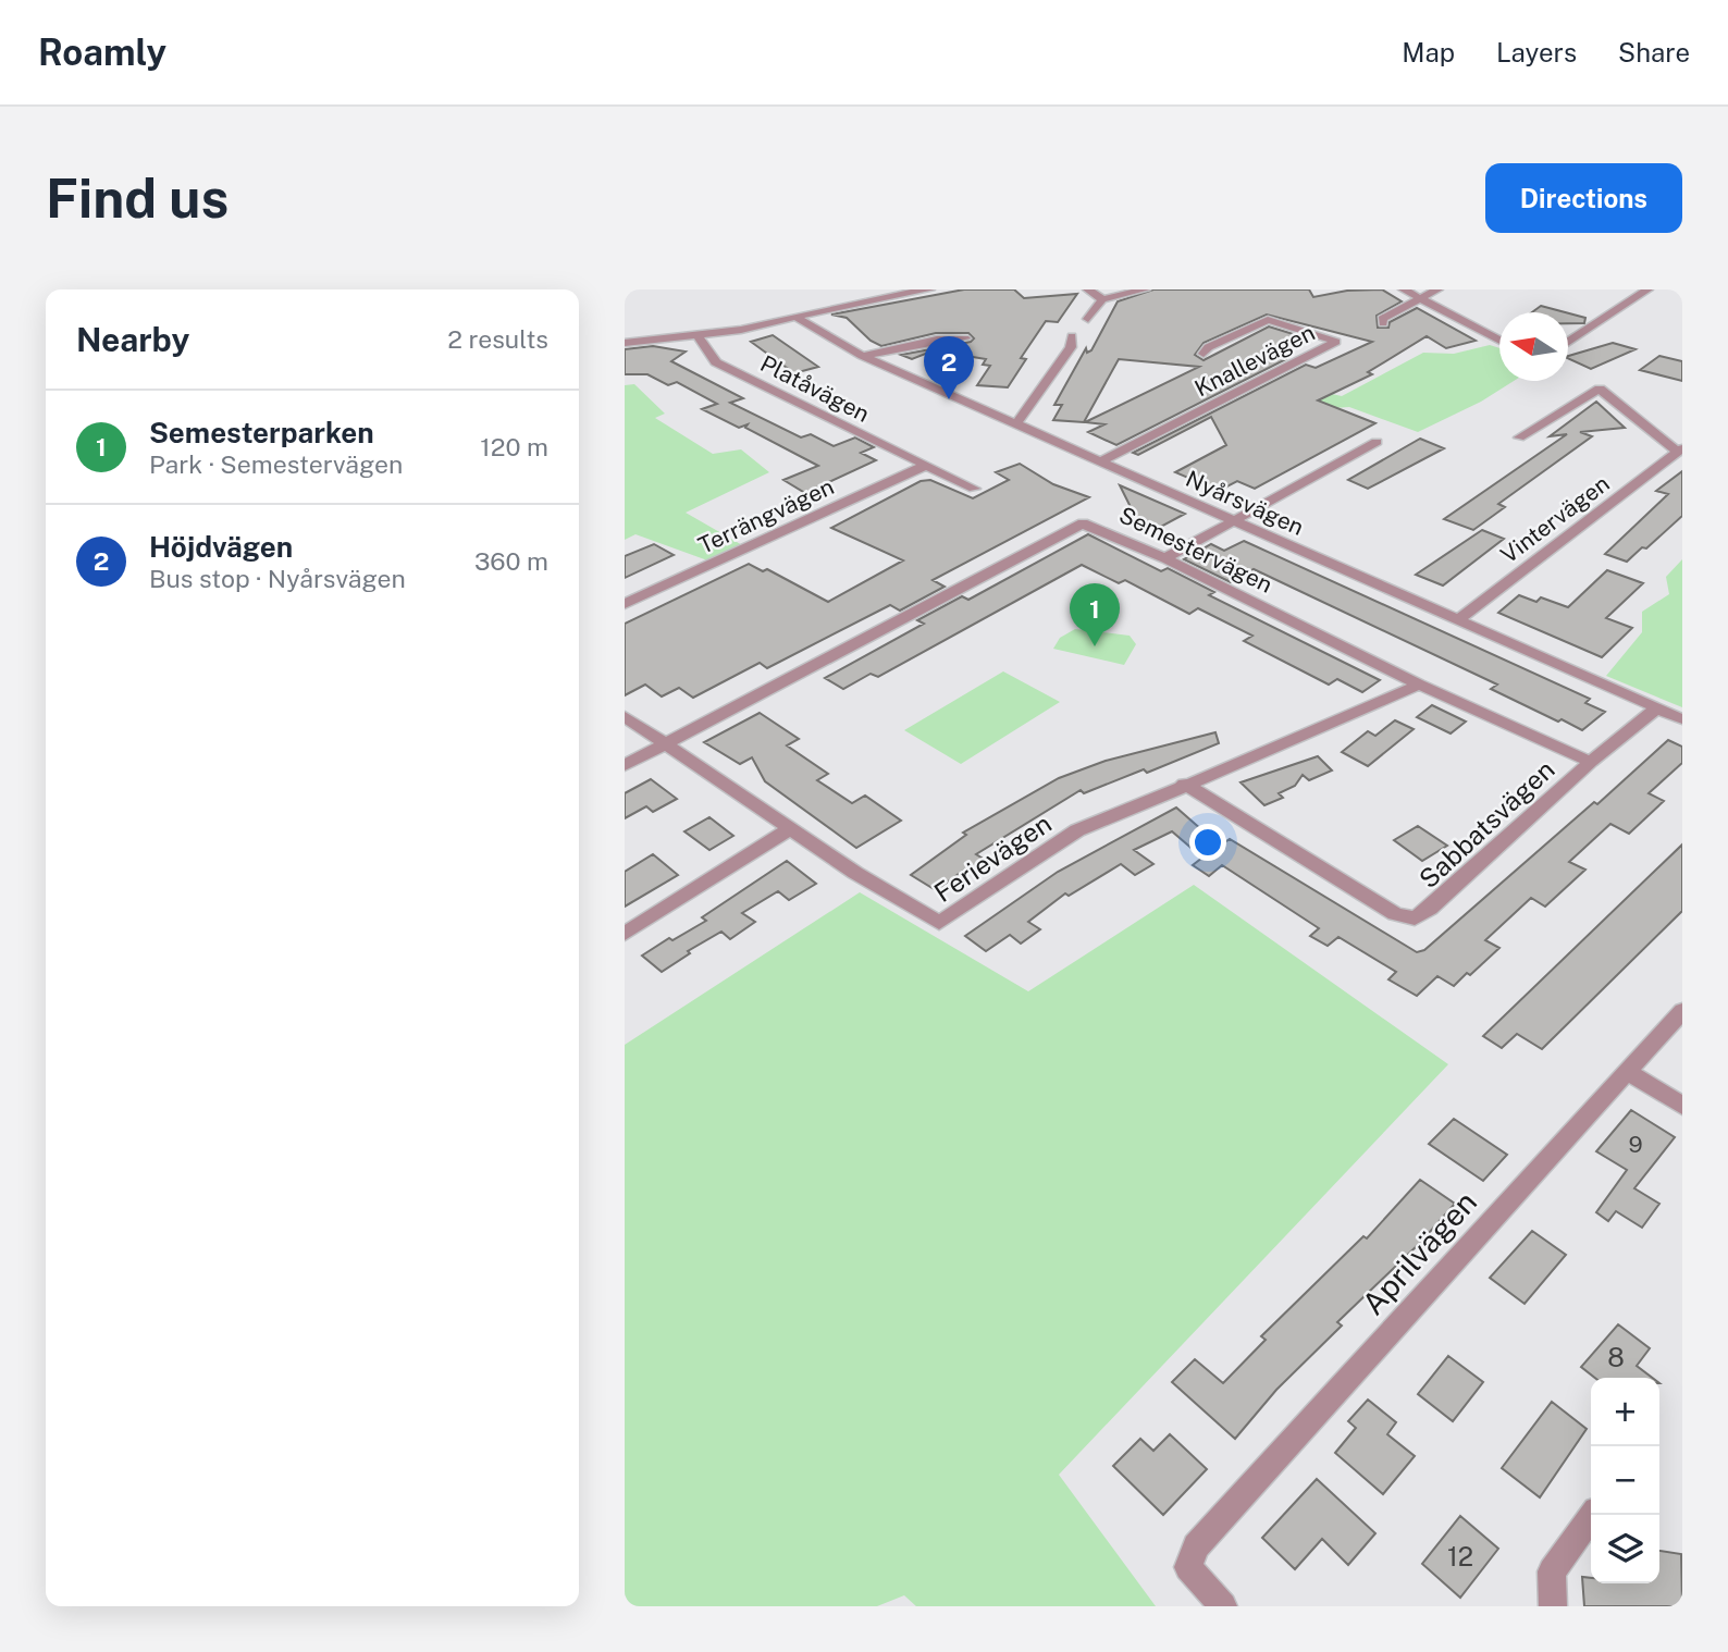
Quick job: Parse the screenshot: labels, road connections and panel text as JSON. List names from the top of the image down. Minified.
{"streets":{"street":["Knallevägen","Platåvägen","Nyårsvägen","Terrängvägen","Vintervägen","Semestervägen","Sabbatsvägen","Ferievägen","Aprilvägen"]},"crossings":[["Knallevägen","Nyårsvägen"],["Platåvägen","Terrängvägen"],["Nyårsvägen","Vintervägen"],["Nyårsvägen","Sabbatsvägen"],["Semestervägen","Sabbatsvägen"],["Semestervägen","Ferievägen"],["Sabbatsvägen","Ferievägen"]],"house_numbers":["9","8","12"],"north":"left","page":{"header":"Roamly","nav":["Map","Layers","Share"],"buttons":"Directions","title":"Find us","heading":["Nearby","2 results"],"pins":["2","1"],"list":[{"mark":"1","name":"Semesterparken","note":"Park · Semestervägen","value":"120 m"},{"mark":"2","name":"Höjdvägen","note":"Bus stop · Nyårsvägen","value":"360 m"}],"map_buttons":["+","−"]}}
